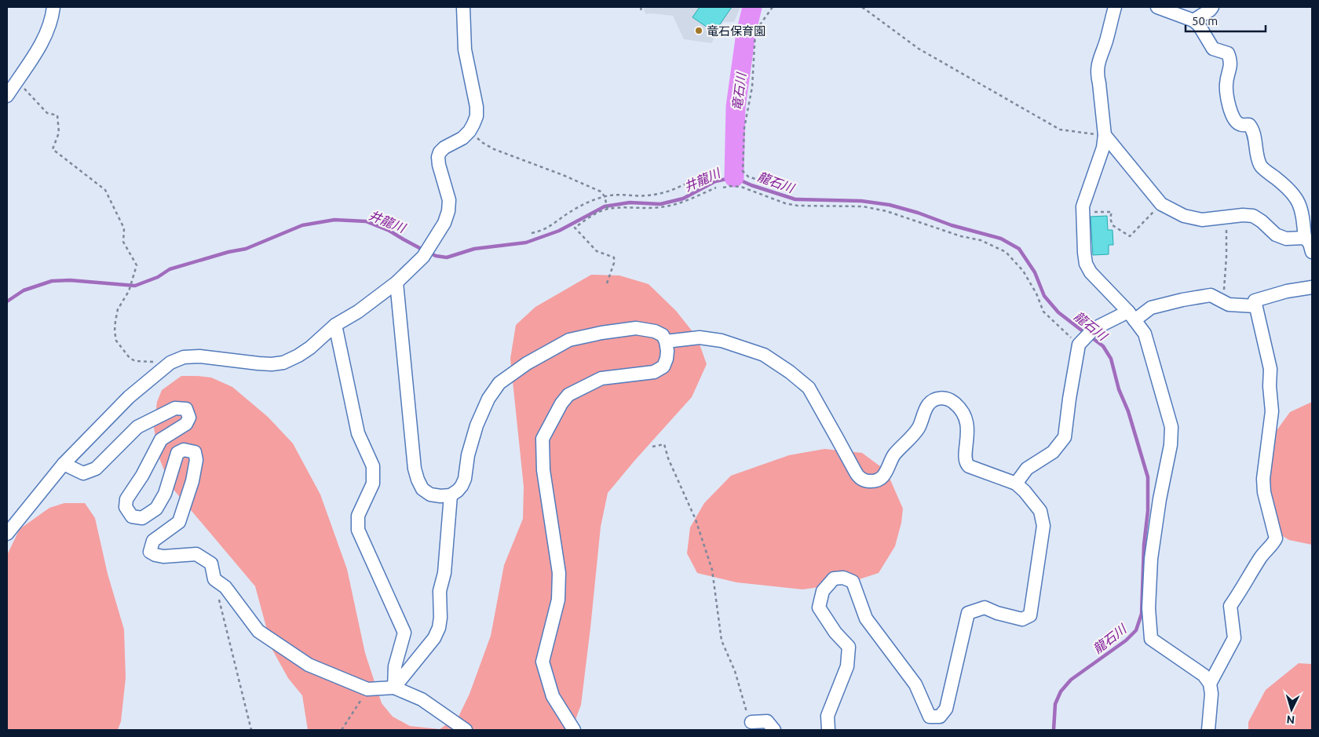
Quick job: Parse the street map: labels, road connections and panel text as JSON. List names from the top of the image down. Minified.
{"water":["竜石川","井龍川","龍石川"],"places":["竜石保育園"],"scale_bar":"50 m","north":"bottom"}
